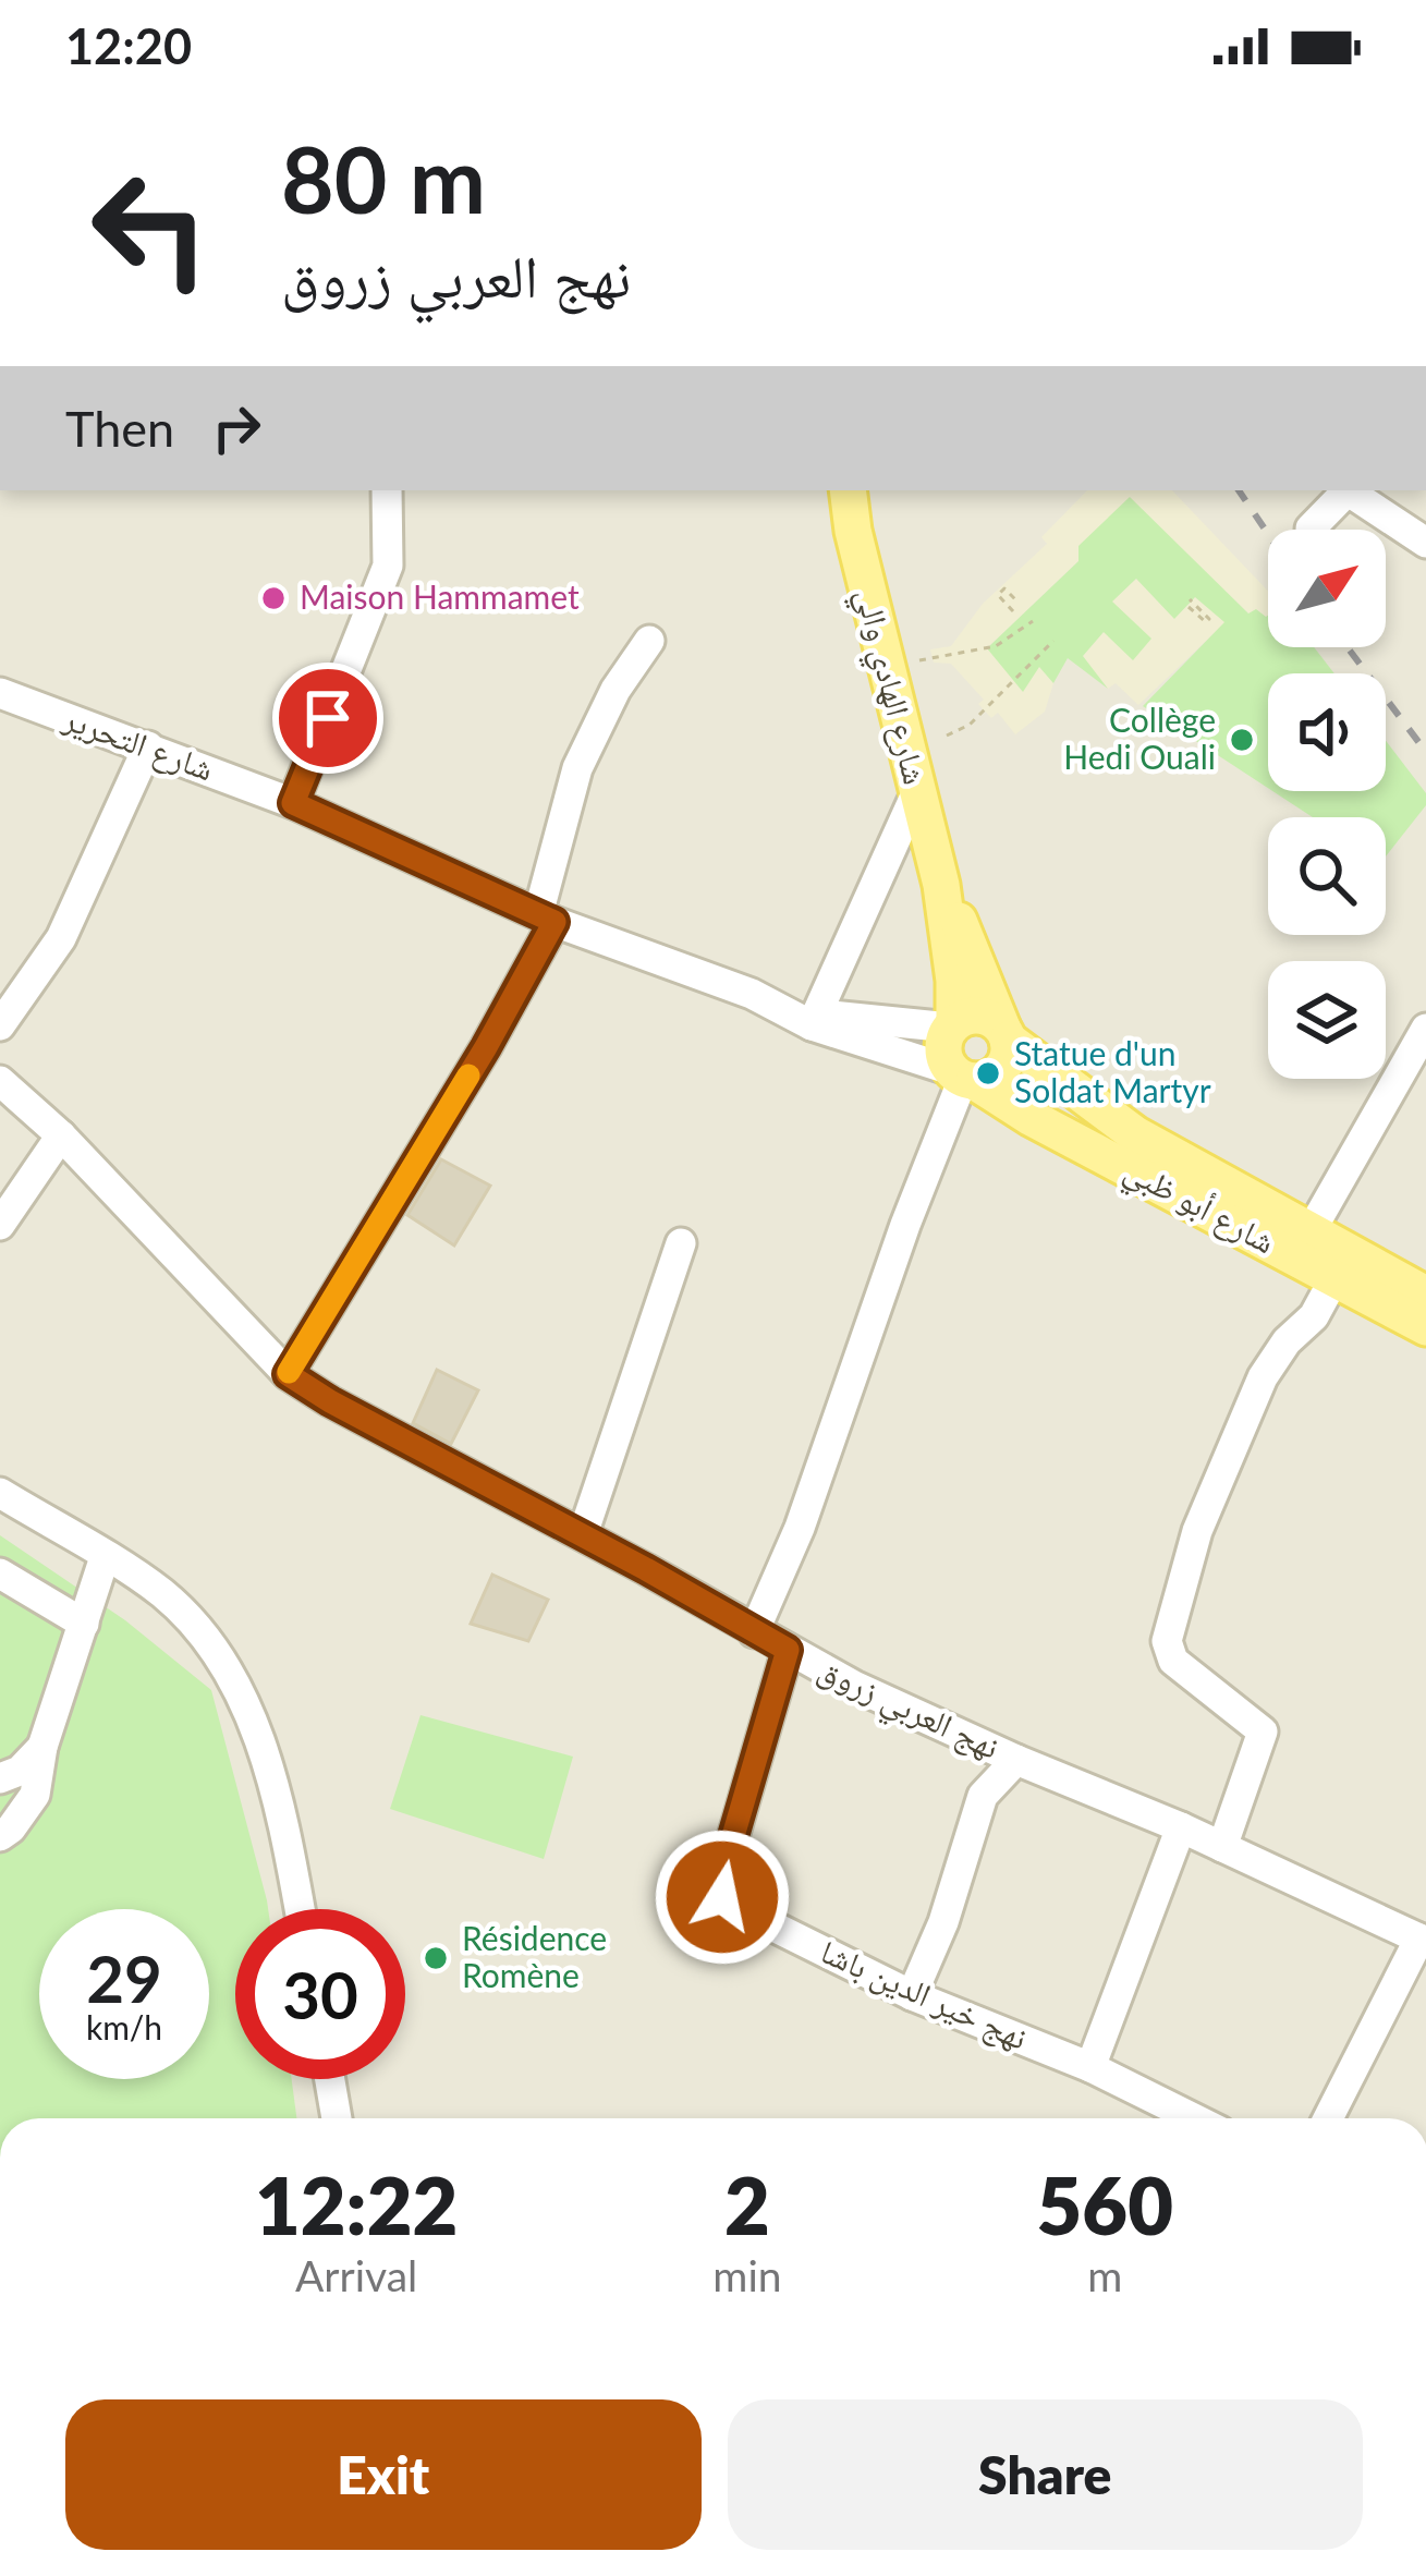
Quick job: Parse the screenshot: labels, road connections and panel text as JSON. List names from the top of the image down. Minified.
{"streets":{"main road":["شارع الهادي والي","شارع أبو ظبي"],"street":["شارع التحرير","نهج العربي زروق","نهج خير الدين باشا"]},"crossings":[["شارع الهادي والي","شارع التحرير"],["شارع الهادي والي","شارع أبو ظبي"],["شارع التحرير","شارع أبو ظبي"],["نهج العربي زروق","نهج خير الدين باشا"]],"places":["Maison Hammamet","Collège Hedi Ouali","Statue d'un Soldat Martyr","Résidence Romène"],"north":"top right","page":{"status":"12:20","turn":["80 m","نهج العربي زروق"],"then":"Then","speed":"29 km/h","limit":"30","eta":["12:22","Arrival","2","min","560","m"],"buttons":["Exit","Share"]}}
